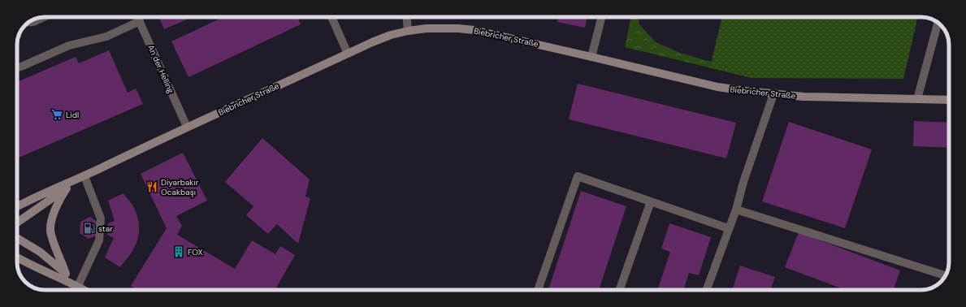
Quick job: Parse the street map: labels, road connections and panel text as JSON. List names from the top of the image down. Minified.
{"streets":{"street":["Biebricher Straße","An der Helling"]},"crossings":[["Biebricher Straße","An der Helling"]],"places":{"supermarket":["Lidl"],"restaurant":["Diyarbakır Ocakbaşı"],"fuel station":["star"],"building":["FOX"]}}
